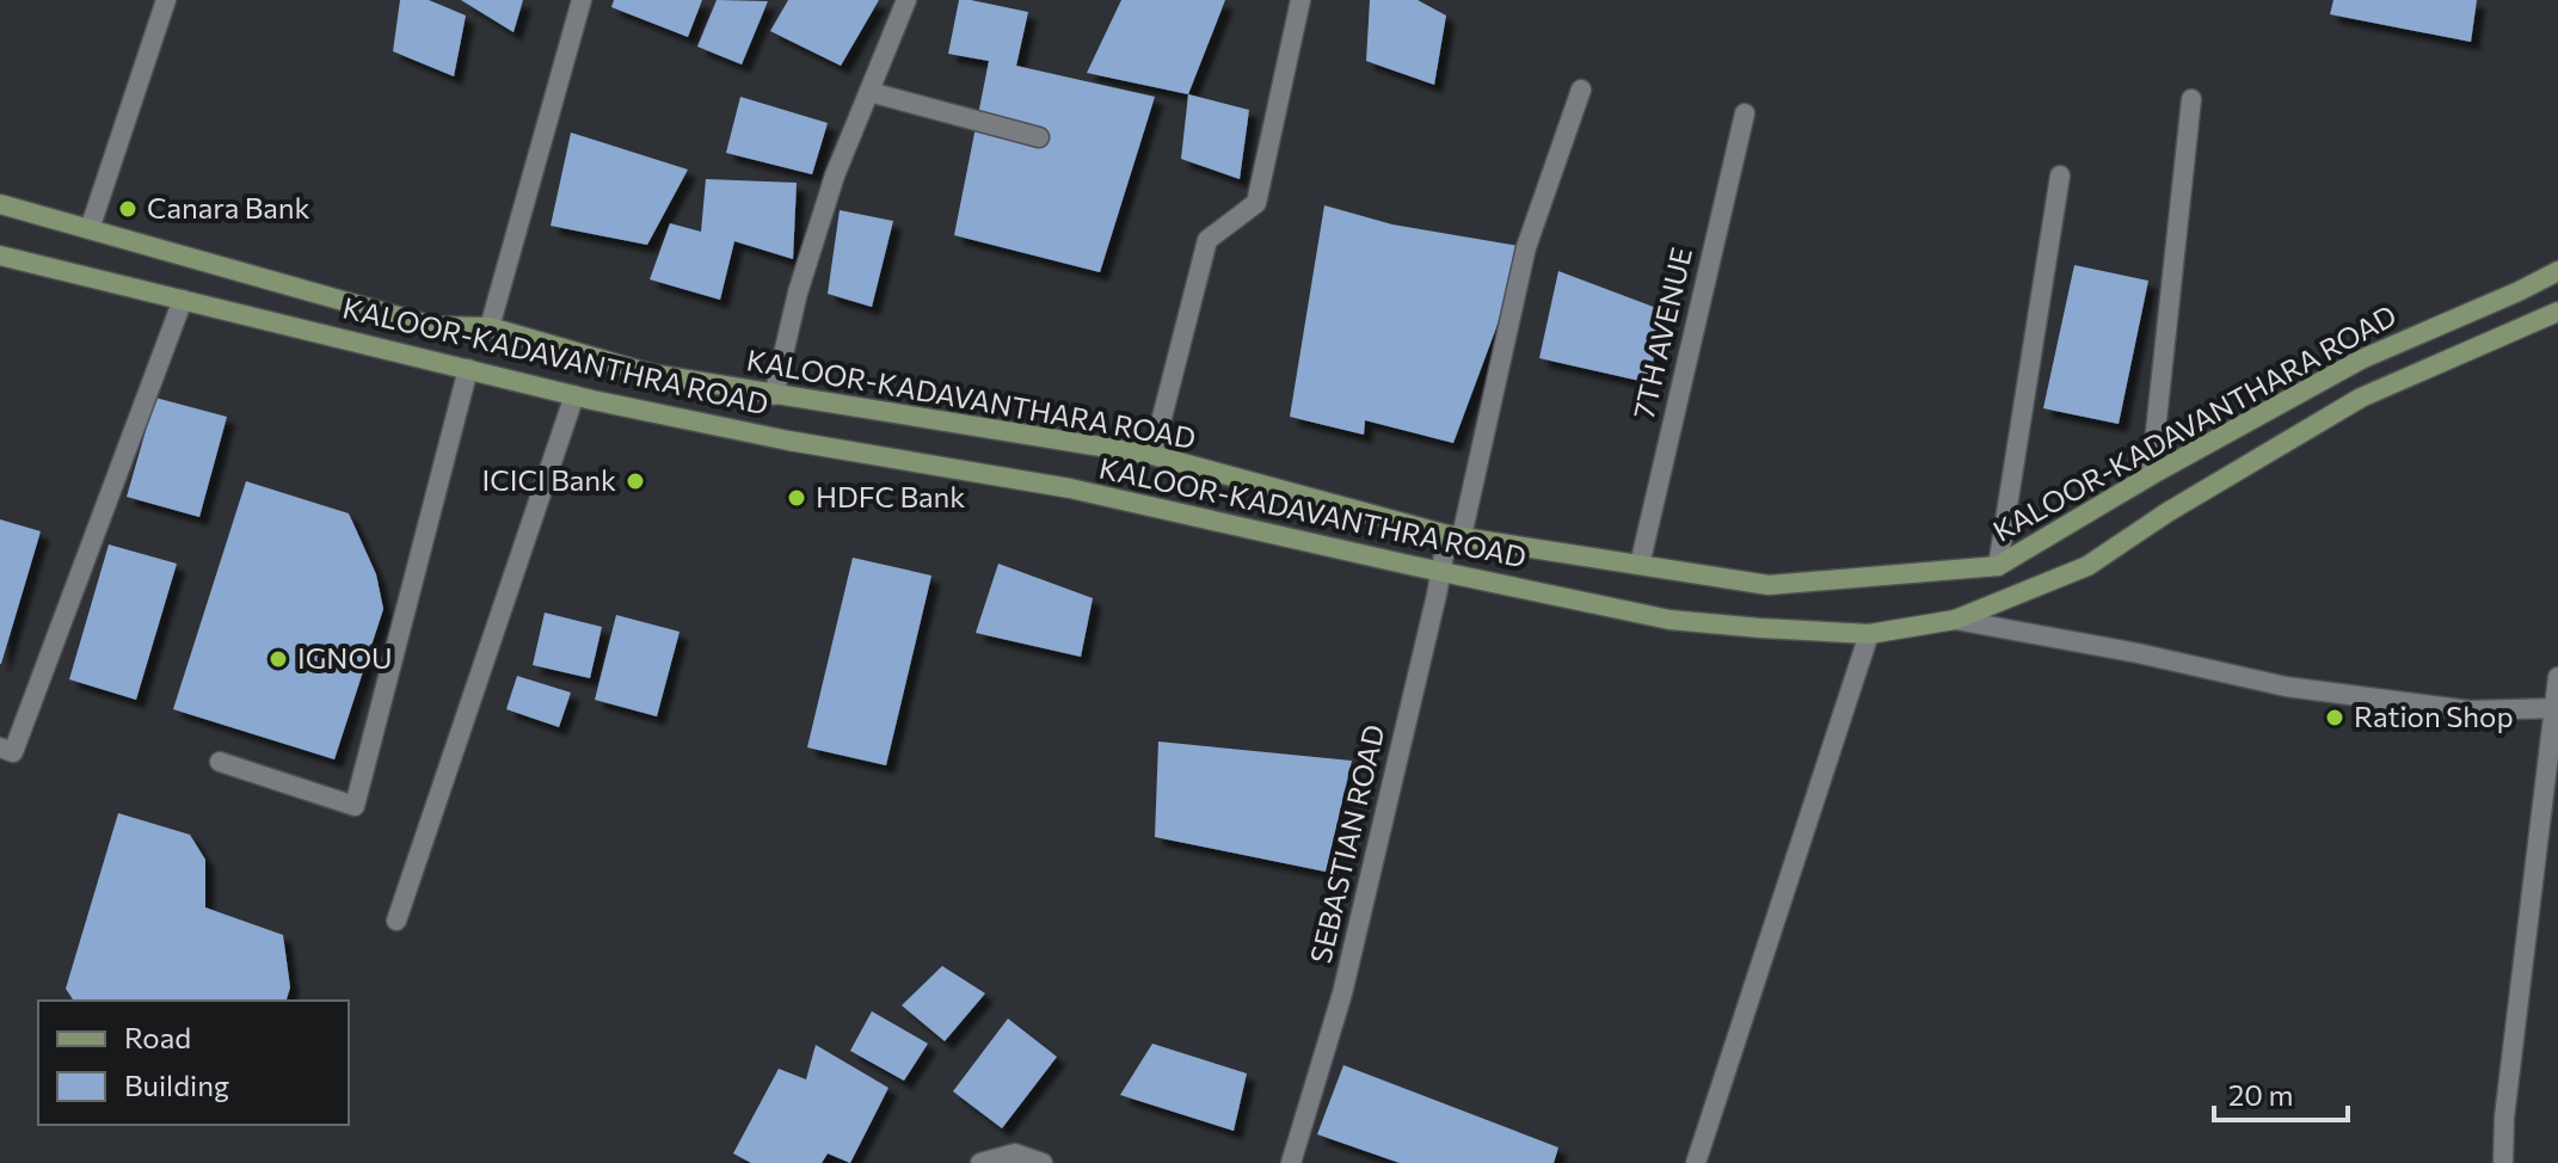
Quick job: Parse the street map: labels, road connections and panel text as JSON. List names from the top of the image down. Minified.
{"streets":{"main road":["KALOOR-KADAVANTHRA ROAD","KALOOR-KADAVANTHARA ROAD"],"street":["7TH AVENUE","SEBASTIAN ROAD"]},"crossings":[["7TH AVENUE","KALOOR-KADAVANTHARA ROAD"],["KALOOR-KADAVANTHRA ROAD","SEBASTIAN ROAD"],["KALOOR-KADAVANTHARA ROAD","SEBASTIAN ROAD"]],"places":["Canara Bank","ICICI Bank","HDFC Bank","IGNOU","Ration Shop"],"legend":["Road","Building"],"scale_bar":"20 m"}
